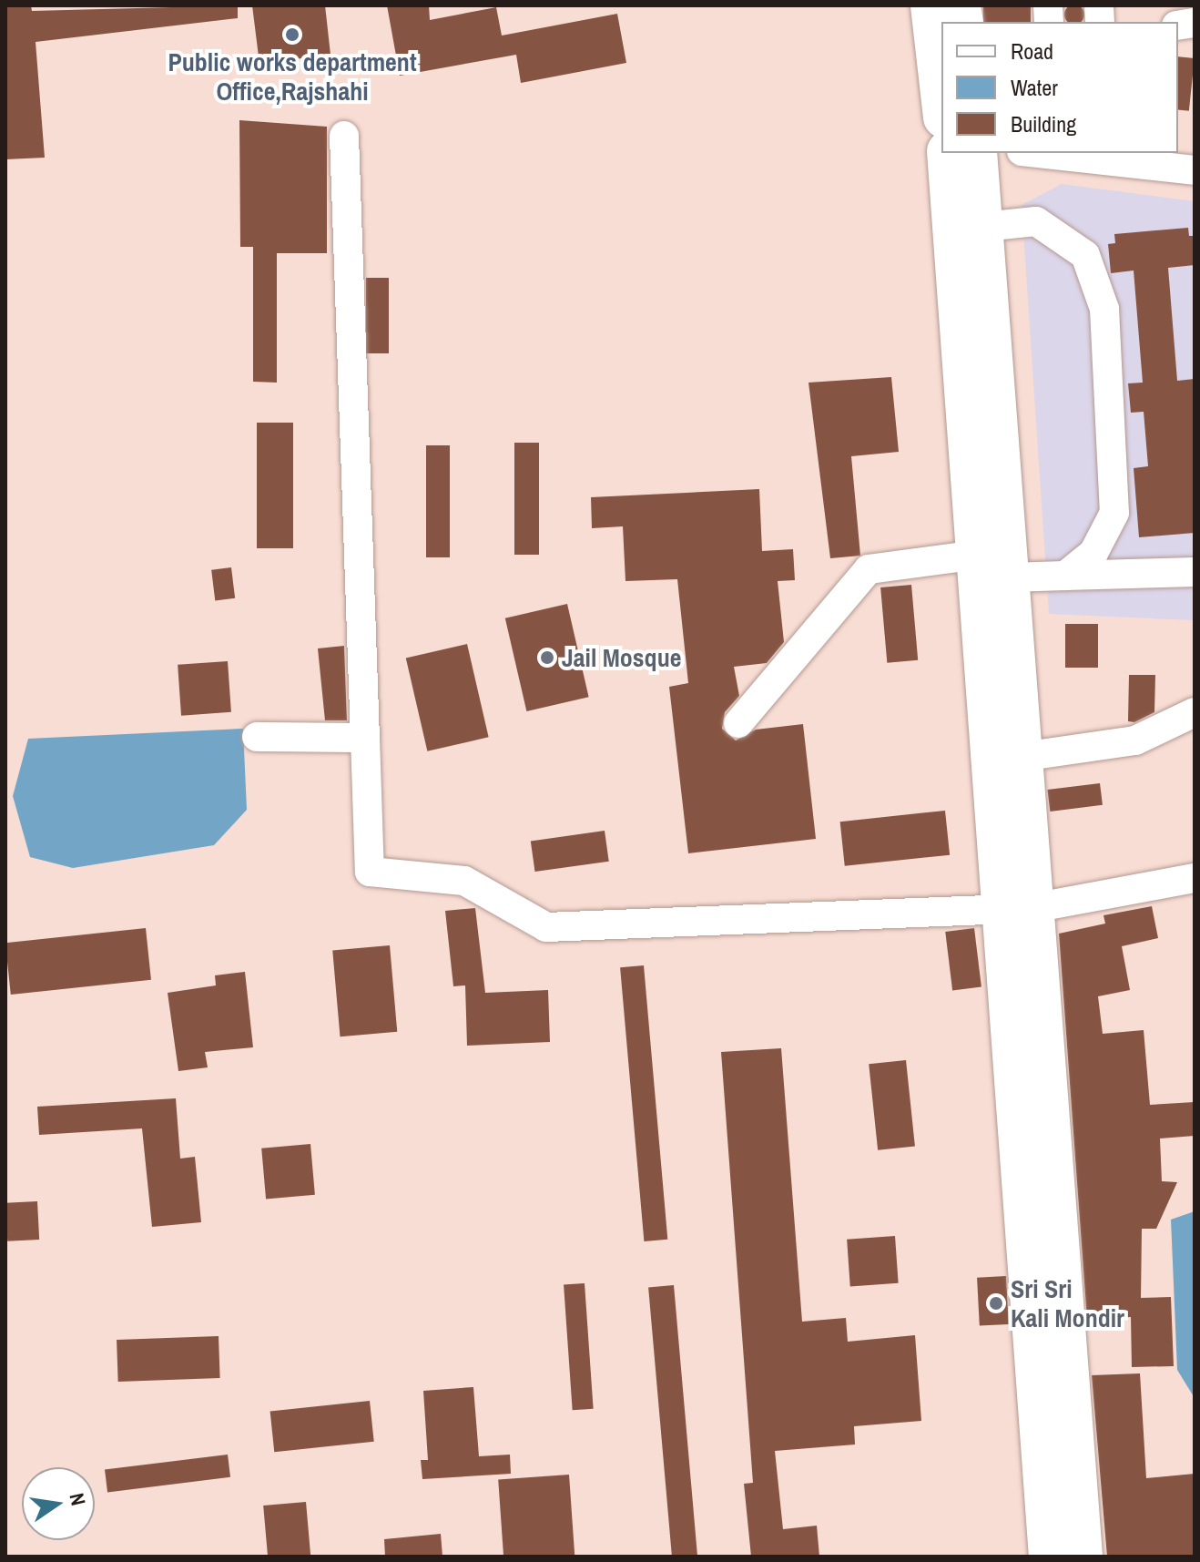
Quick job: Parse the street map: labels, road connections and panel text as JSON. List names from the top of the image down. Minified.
{"places":["Public works department Office,Rajshahi","Jail Mosque","Sri Sri Kali Mondir"],"legend":["Road","Water","Building"],"north":"right"}
